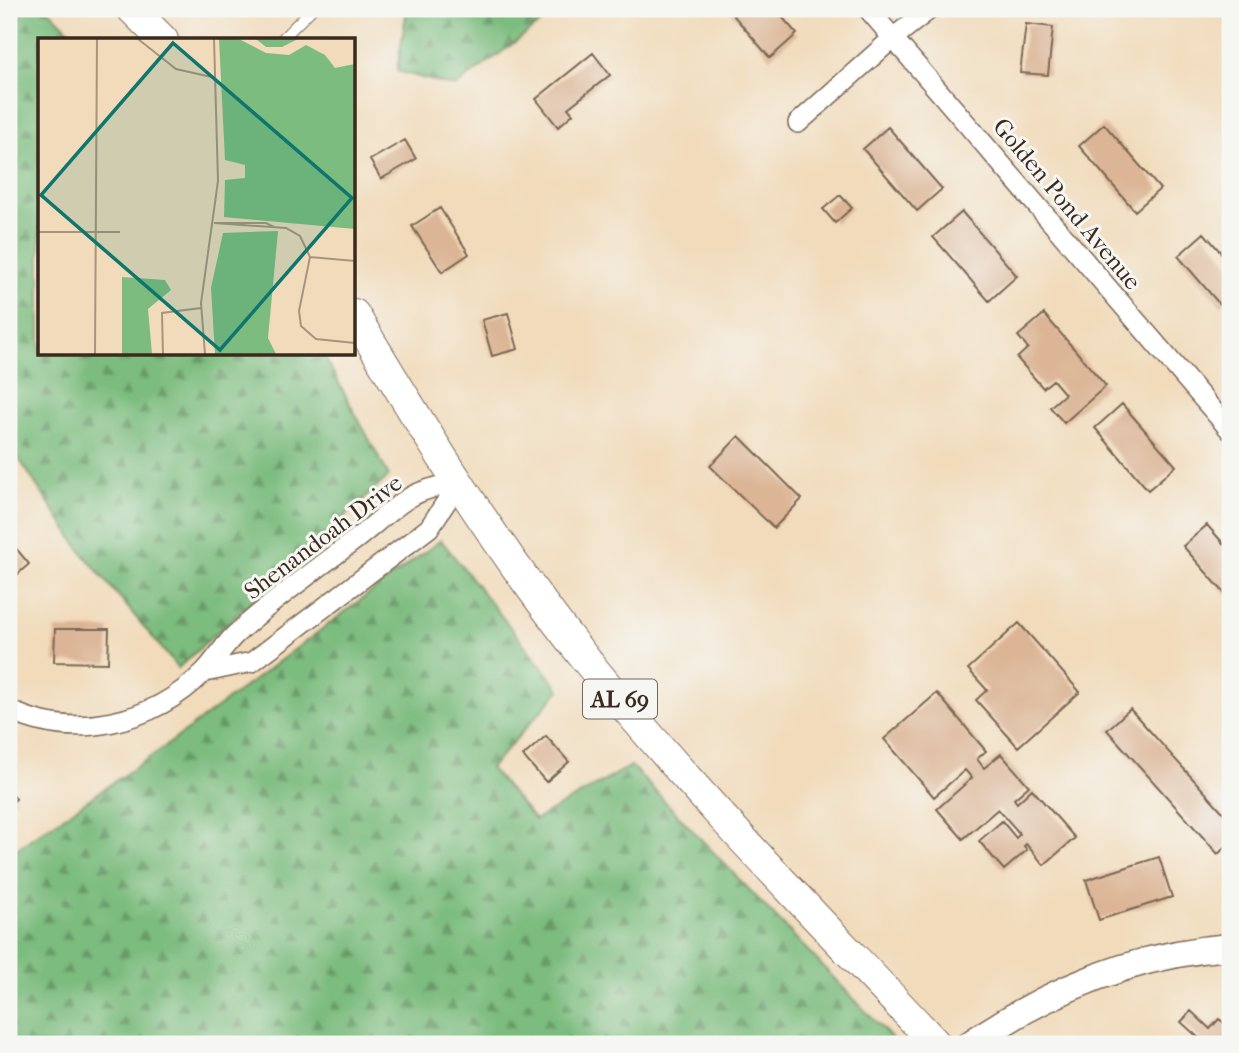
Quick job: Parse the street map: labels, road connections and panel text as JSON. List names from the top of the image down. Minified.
{"streets":{"main road":["AL 69"],"street":["Golden Pond Avenue","Shenandoah Drive"]},"crossings":[["Shenandoah Drive","AL 69"]]}
